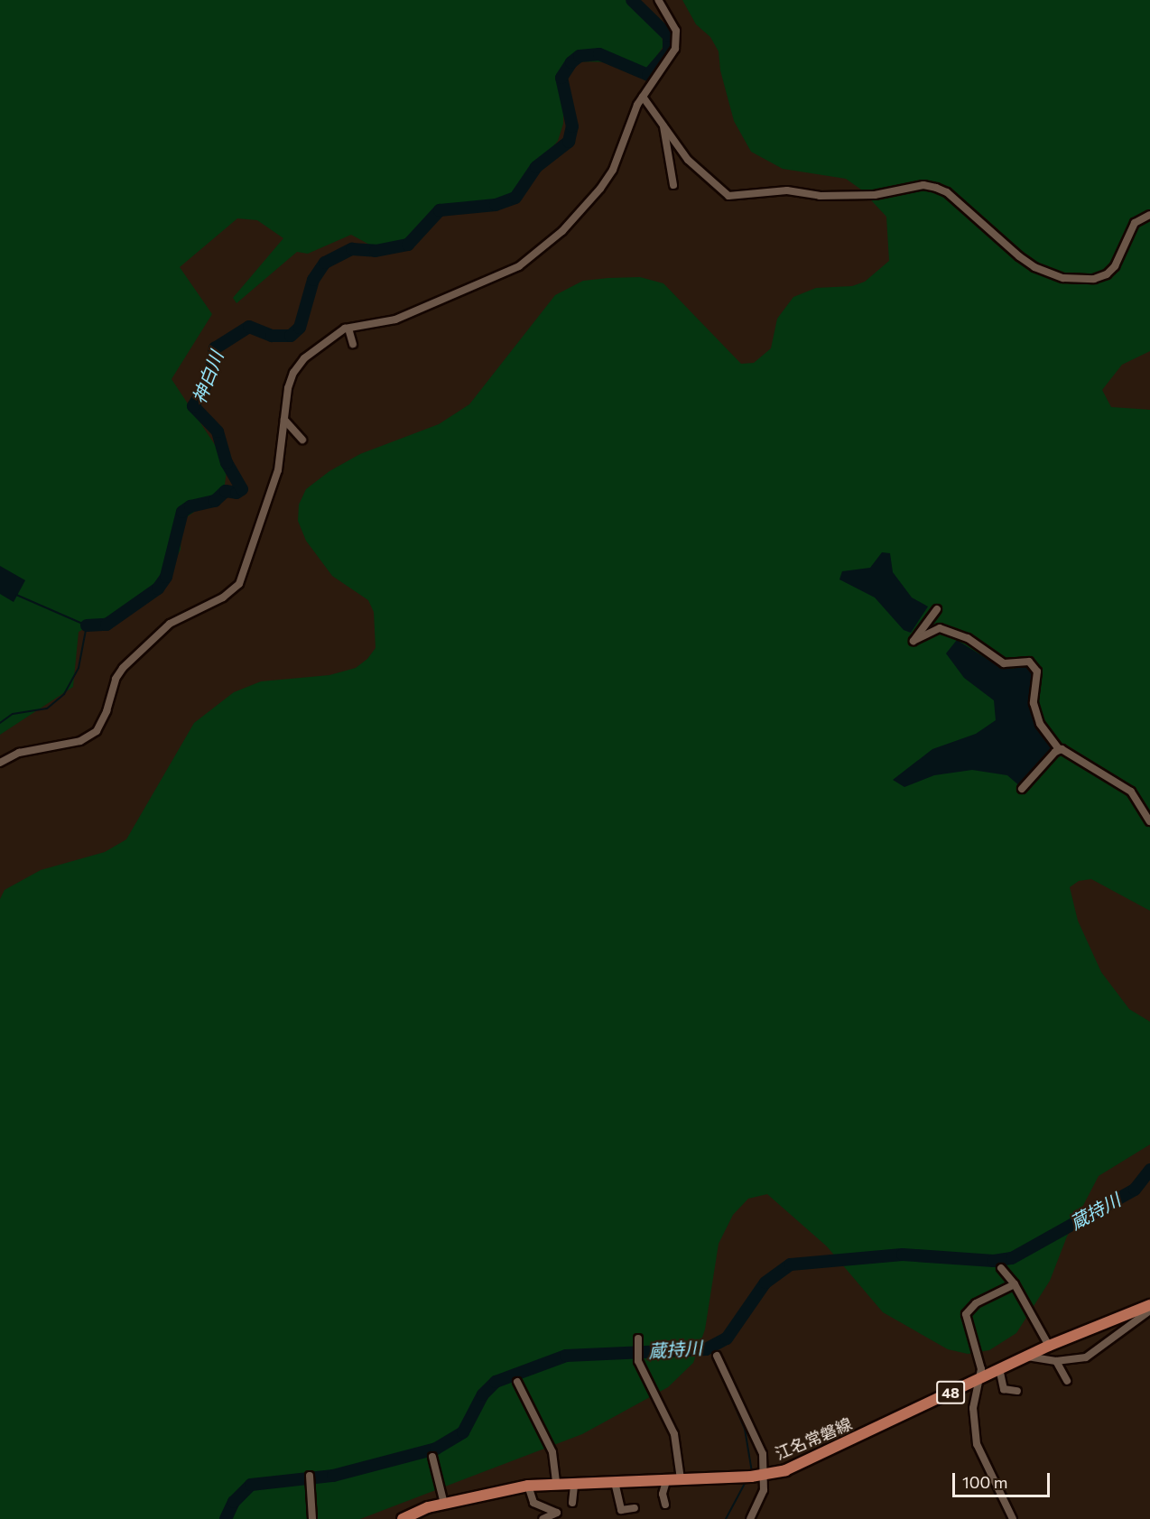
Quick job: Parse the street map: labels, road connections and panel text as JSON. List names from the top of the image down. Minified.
{"streets":{"main road":["48","江名常磐線"]},"water":["神白川","蔵持川"],"scale_bar":"100 m"}
